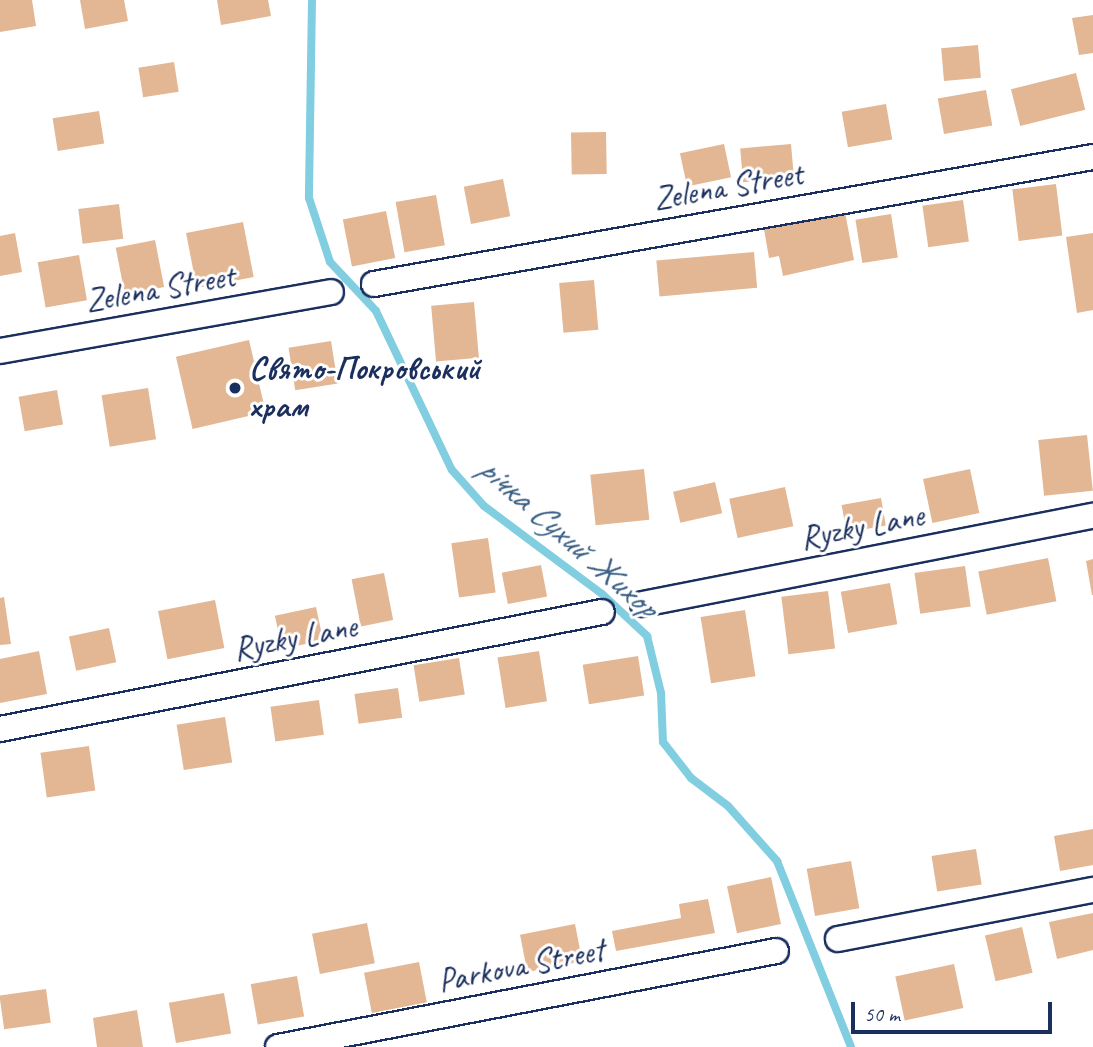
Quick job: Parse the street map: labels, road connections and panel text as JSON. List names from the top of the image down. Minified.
{"streets":{"street":["Zelena Street","Ryzky Lane","Parkova Street"]},"water":["річка Сухий Жихор"],"places":["Свято-Покровський храм"],"scale_bar":"50 m"}
